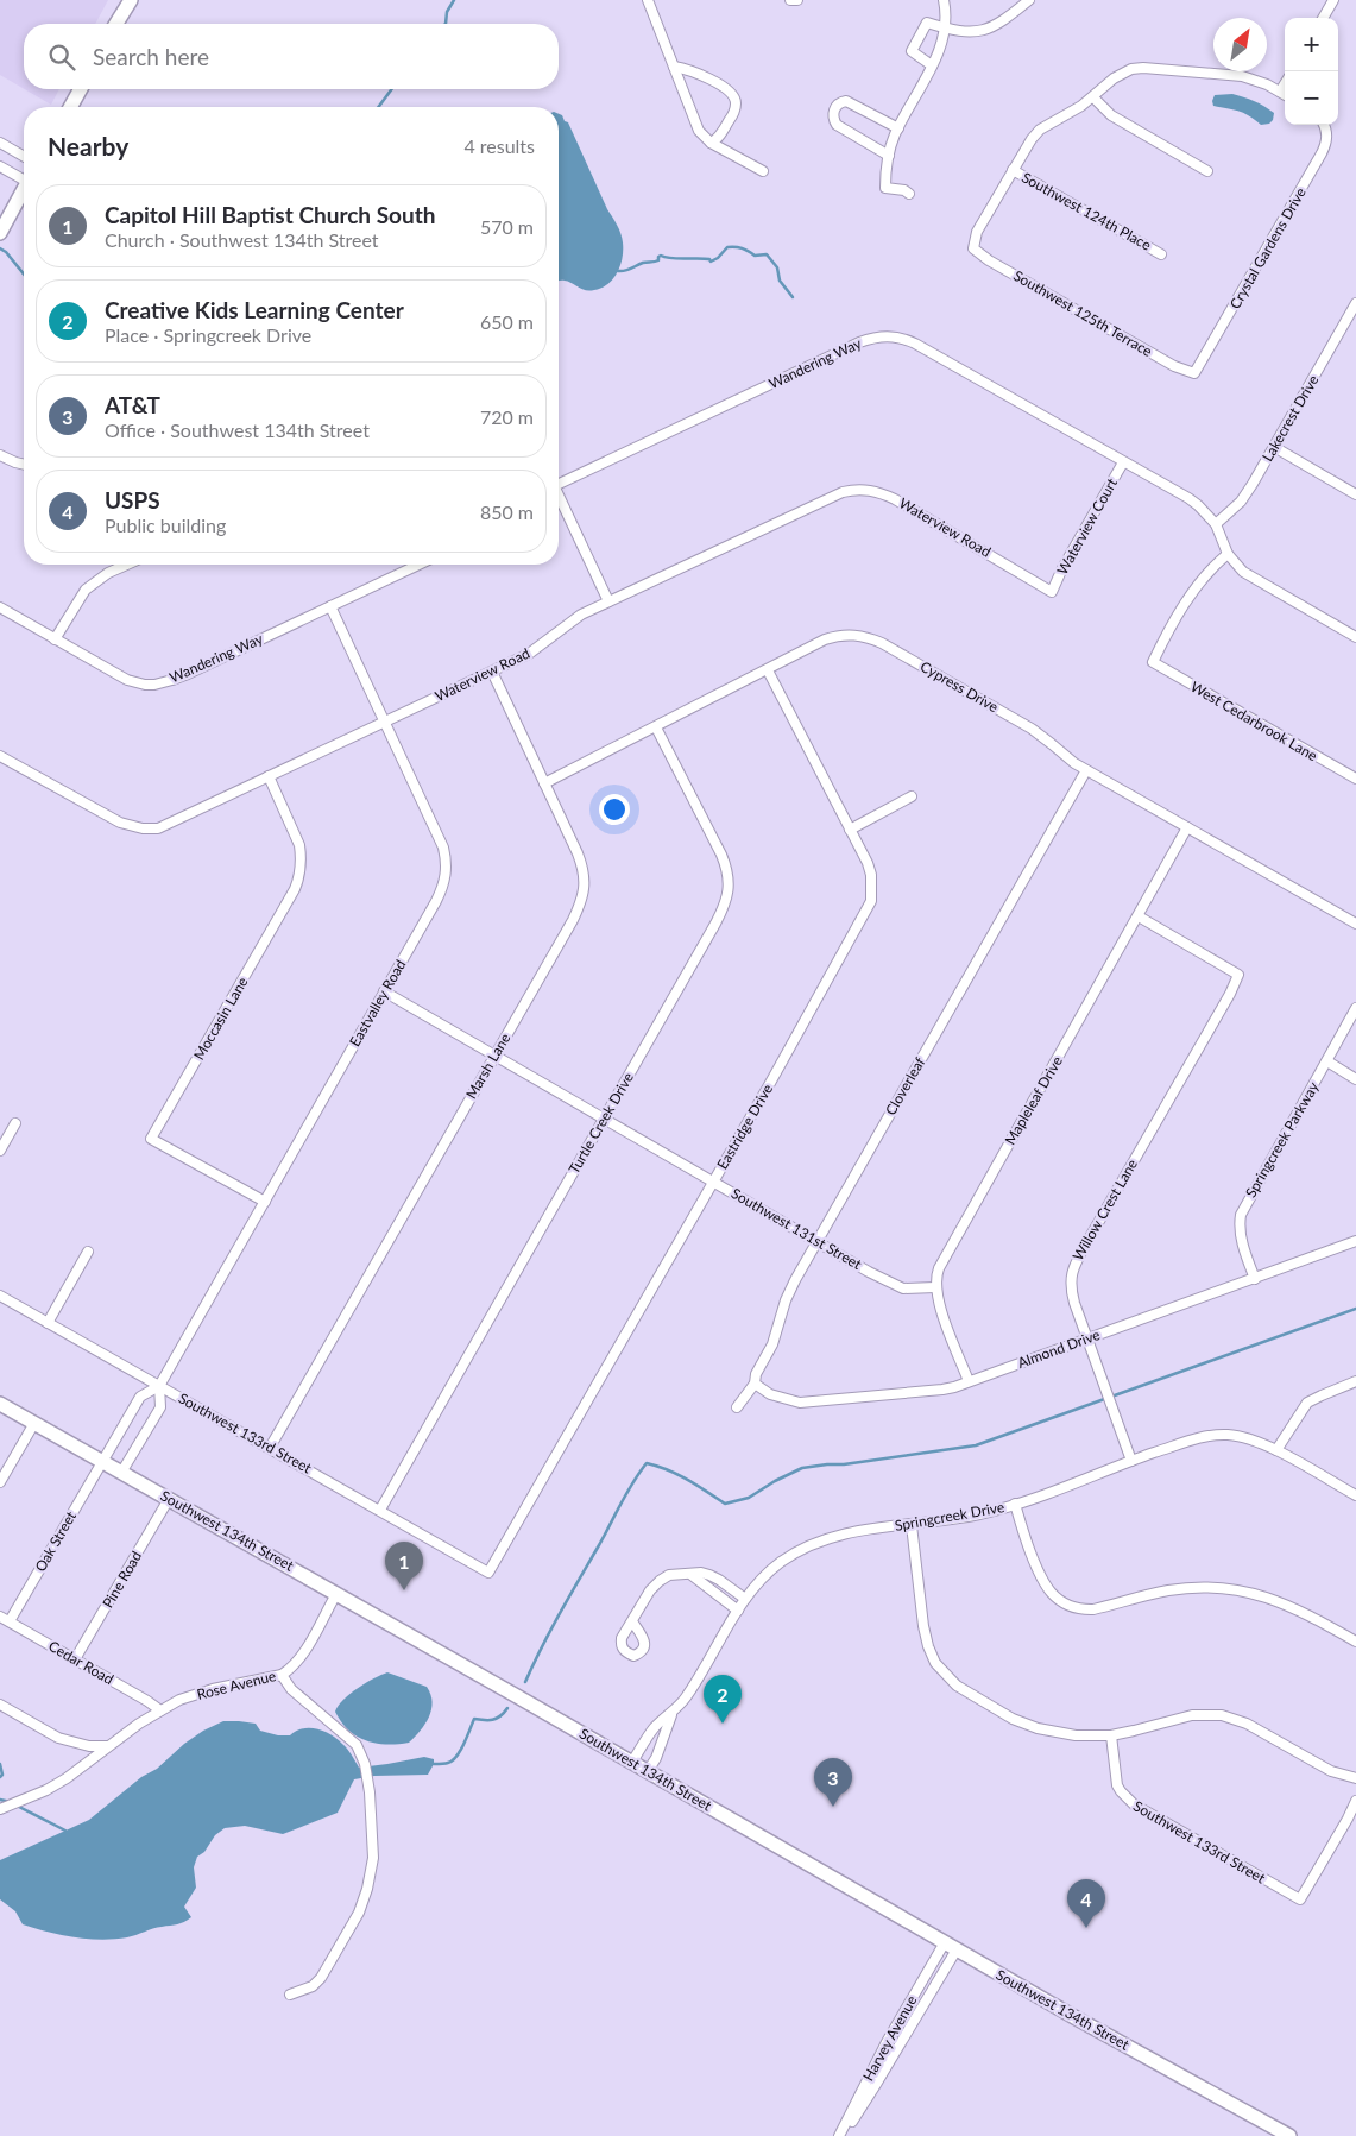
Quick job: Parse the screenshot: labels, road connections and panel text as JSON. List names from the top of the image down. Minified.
{"streets":{"main road":["Southwest 134th Street"],"street":["Southwest 124th Place","Crystal Gardens Drive","Southwest 125th Terrace","Wandering Way","Lakecrest Drive","Waterview Court","Waterview Road","Cypress Drive","West Cedarbrook Lane","Eastvalley Road","Moccasin Lane","Marsh Lane","Cloverleaf","Mapleleaf Drive","Turtle Creek Drive","Eastridge Drive","Springcreek Parkway","Willow Crest Lane","Southwest 131st Street","Almond Drive","Southwest 133rd Street","Springcreek Drive","Oak Street","Pine Road","Cedar Road","Rose Avenue","Harvey Avenue"]},"crossings":[["Southwest 124th Place","Southwest 125th Terrace"],["Crystal Gardens Drive","Southwest 125th Terrace"],["Wandering Way","Lakecrest Drive"],["Wandering Way","Waterview Court"],["Wandering Way","Eastvalley Road"],["Waterview Court","Waterview Road"],["Waterview Road","Eastvalley Road"],["Waterview Road","Moccasin Lane"],["Waterview Road","Marsh Lane"],["Cypress Drive","Marsh Lane"],["Cypress Drive","Cloverleaf"],["Cypress Drive","Mapleleaf Drive"],["Cypress Drive","Turtle Creek Drive"],["Cypress Drive","Eastridge Drive"],["Eastvalley Road","Moccasin Lane"],["Eastvalley Road","Southwest 131st Street"],["Eastvalley Road","Southwest 133rd Street"],["Eastvalley Road","Southwest 134th Street"],["Eastvalley Road","Oak Street"],["Marsh Lane","Southwest 131st Street"],["Marsh Lane","Southwest 133rd Street"],["Cloverleaf","Southwest 131st Street"],["Cloverleaf","Almond Drive"],["Mapleleaf Drive","Willow Crest Lane"],["Mapleleaf Drive","Southwest 131st Street"],["Mapleleaf Drive","Almond Drive"],["Turtle Creek Drive","Southwest 131st Street"],["Turtle Creek Drive","Southwest 133rd Street"],["Eastridge Drive","Southwest 131st Street"],["Eastridge Drive","Southwest 133rd Street"],["Springcreek Parkway","Almond Drive"],["Willow Crest Lane","Almond Drive"],["Willow Crest Lane","Springcreek Drive"],["Springcreek Drive","Southwest 134th Street"],["Southwest 134th Street","Oak Street"],["Southwest 134th Street","Pine Road"],["Southwest 134th Street","Rose Avenue"],["Southwest 134th Street","Harvey Avenue"],["Oak Street","Cedar Road"],["Pine Road","Cedar Road"],["Cedar Road","Rose Avenue"]],"north":"top right","page":{"map_buttons":["+","−"],"search":"Search here","heading":["Nearby","4 results"],"list":[{"mark":"1","name":"Capitol Hill Baptist Church South","note":"Church · Southwest 134th Street","value":"570 m"},{"mark":"2","name":"Creative Kids Learning Center","note":"Place · Springcreek Drive","value":"650 m"},{"mark":"3","name":"AT&T","note":"Office · Southwest 134th Street","value":"720 m"},{"mark":"4","name":"USPS","note":"Public building","value":"850 m"}],"pins":["1","2","3","4"]}}
